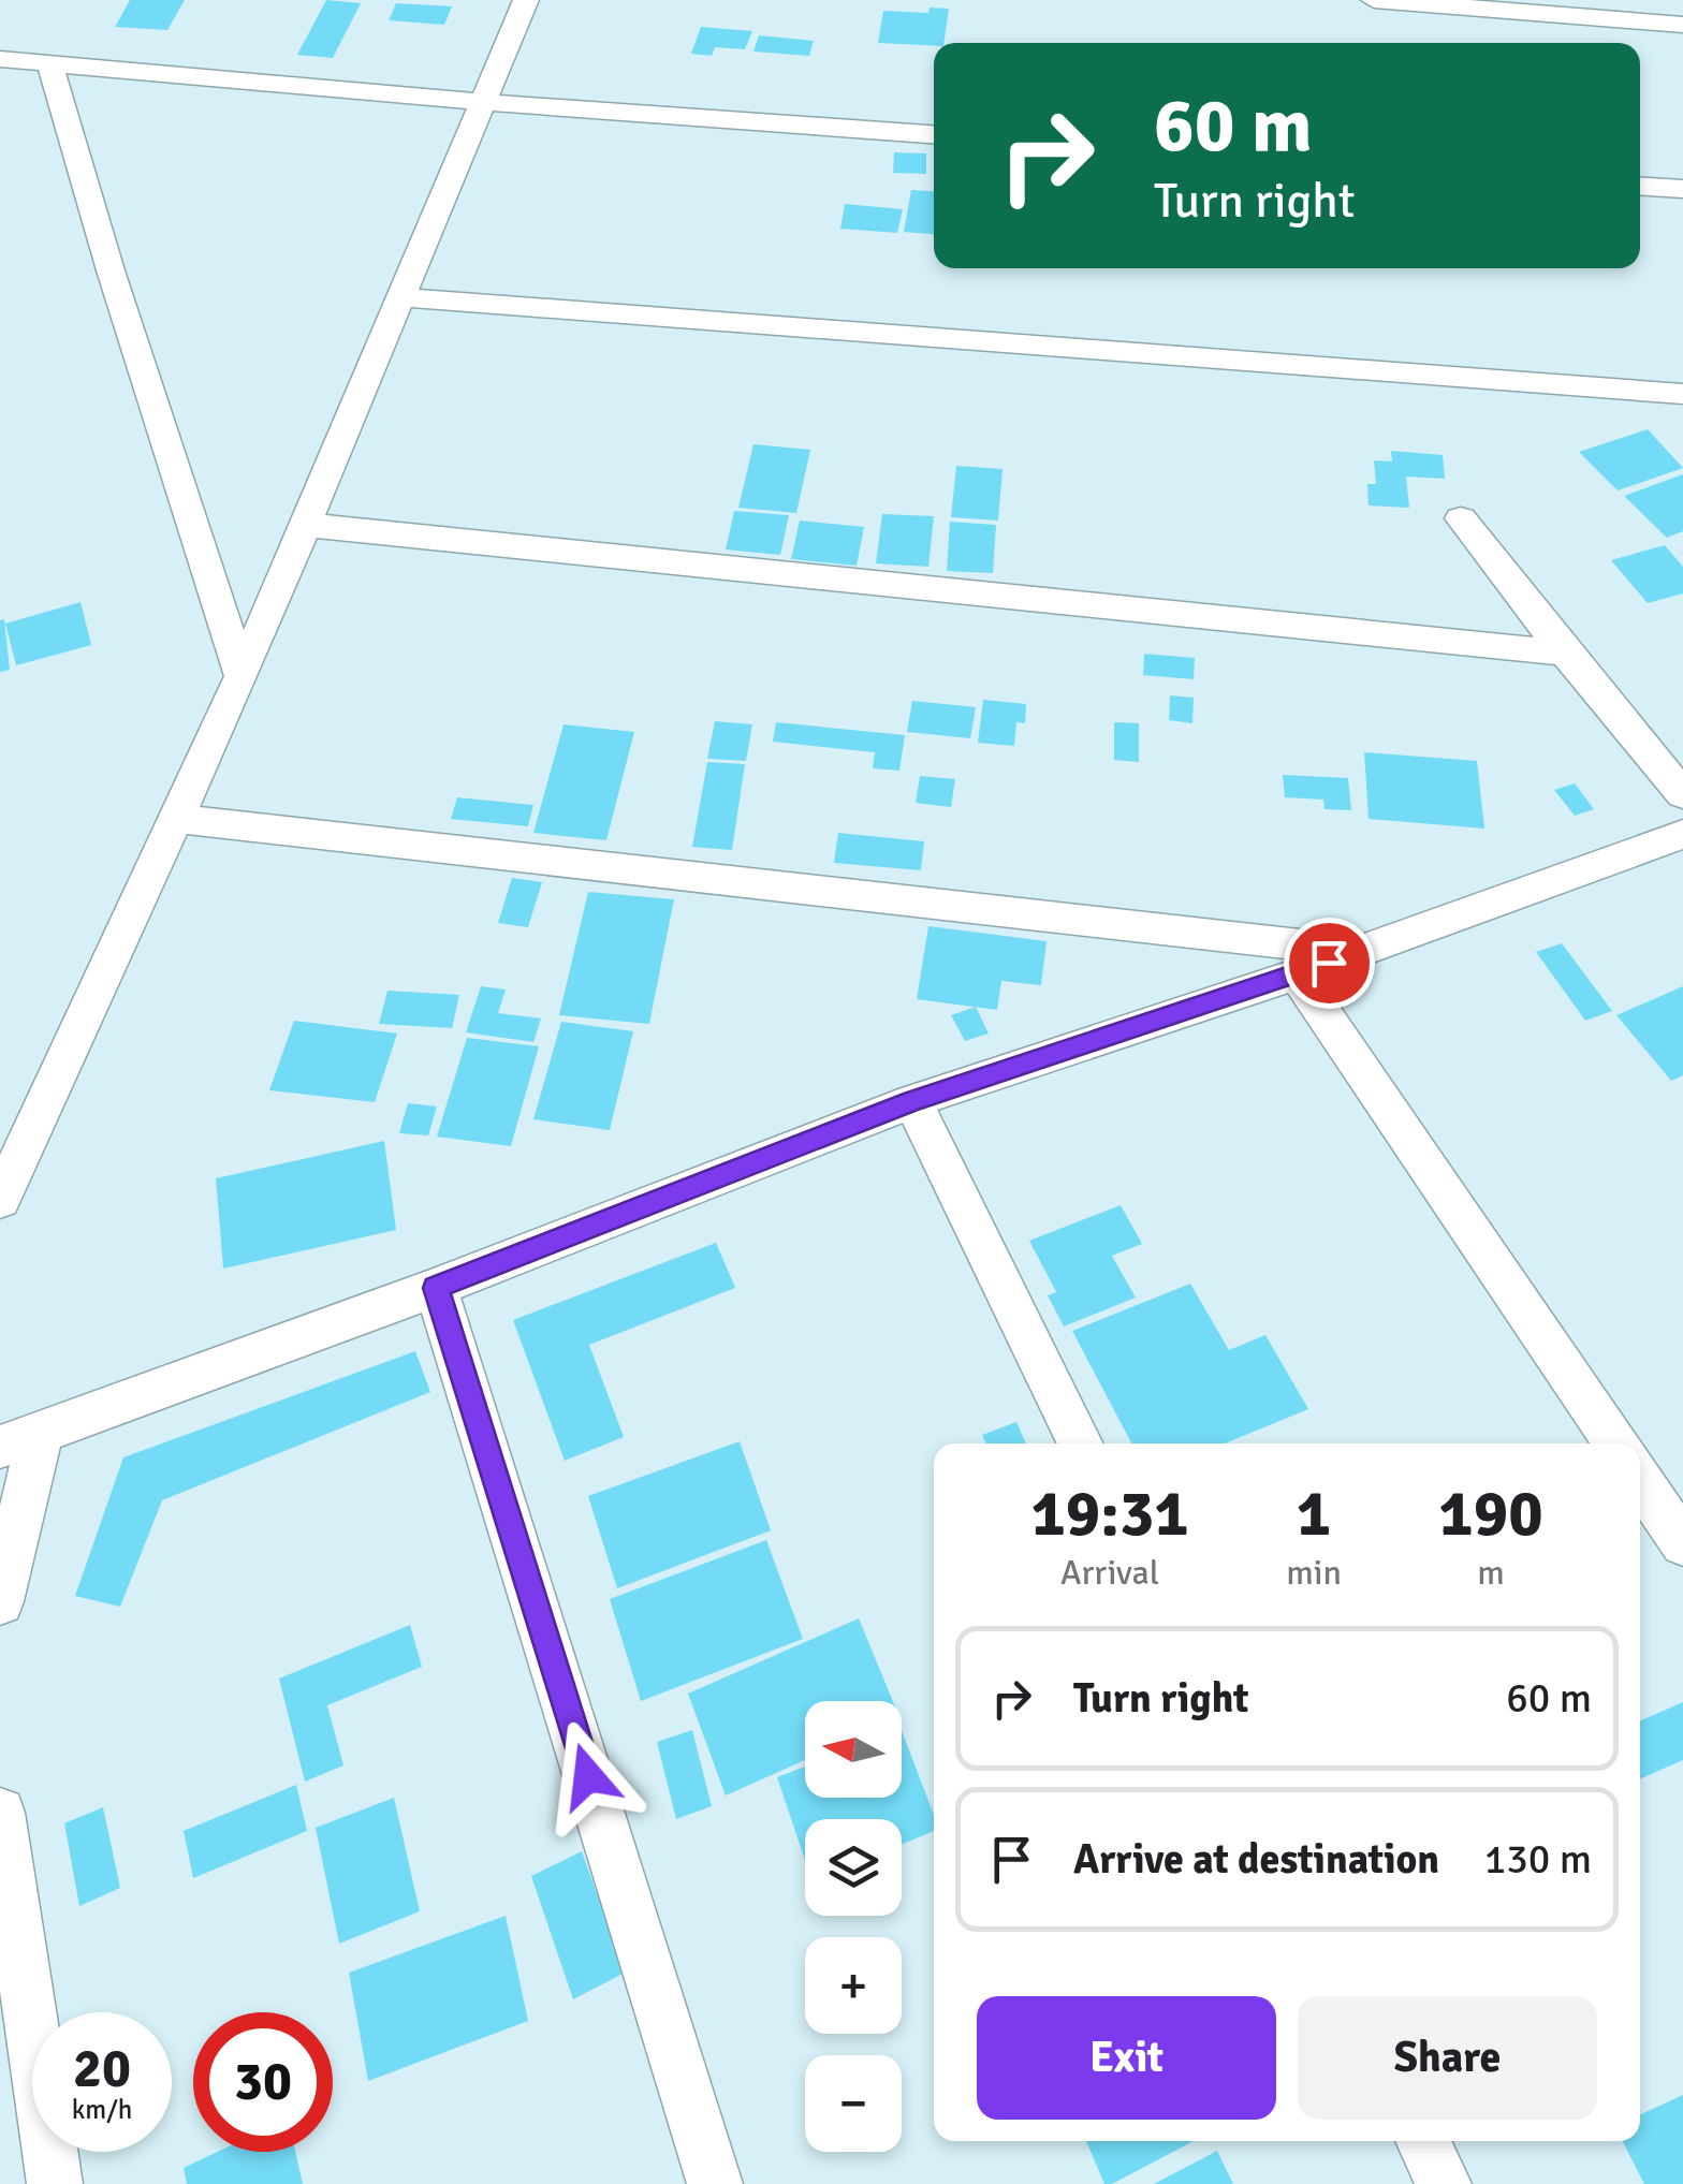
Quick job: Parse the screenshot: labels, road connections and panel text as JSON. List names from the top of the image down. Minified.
{"north":"left","page":{"turn":["60 m","Turn right"],"eta":["19:31","Arrival","1","min","190","m"],"list":[{"name":"Turn right","value":"60 m"},{"name":"Arrive at destination","value":"130 m"}],"map_buttons":["+","−"],"buttons":["Exit","Share"],"speed":"20 km/h","limit":"30"}}
